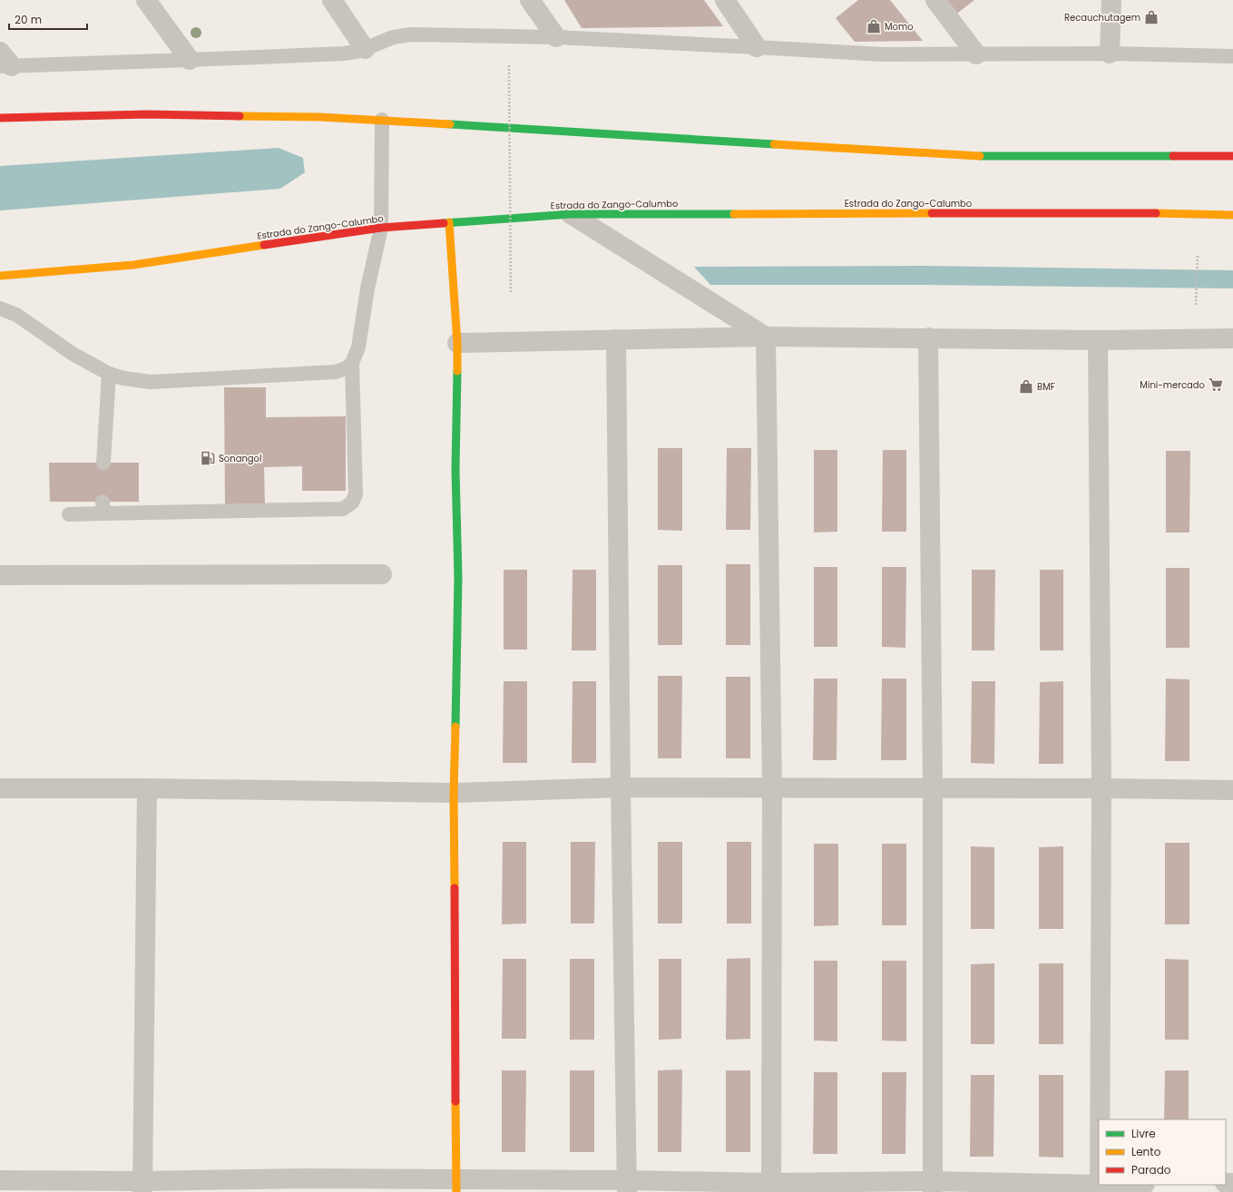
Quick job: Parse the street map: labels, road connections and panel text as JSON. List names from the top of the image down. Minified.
{"streets":{"main road":["Estrada do Zango-Calumbo"]},"places":{"shop":["Recauchutagem","Momo","BMF"],"supermarket":["Mini-mercado"],"fuel station":["Sonangol"]},"legend":["Livre","Lento","Parado"],"scale_bar":"20 m"}
